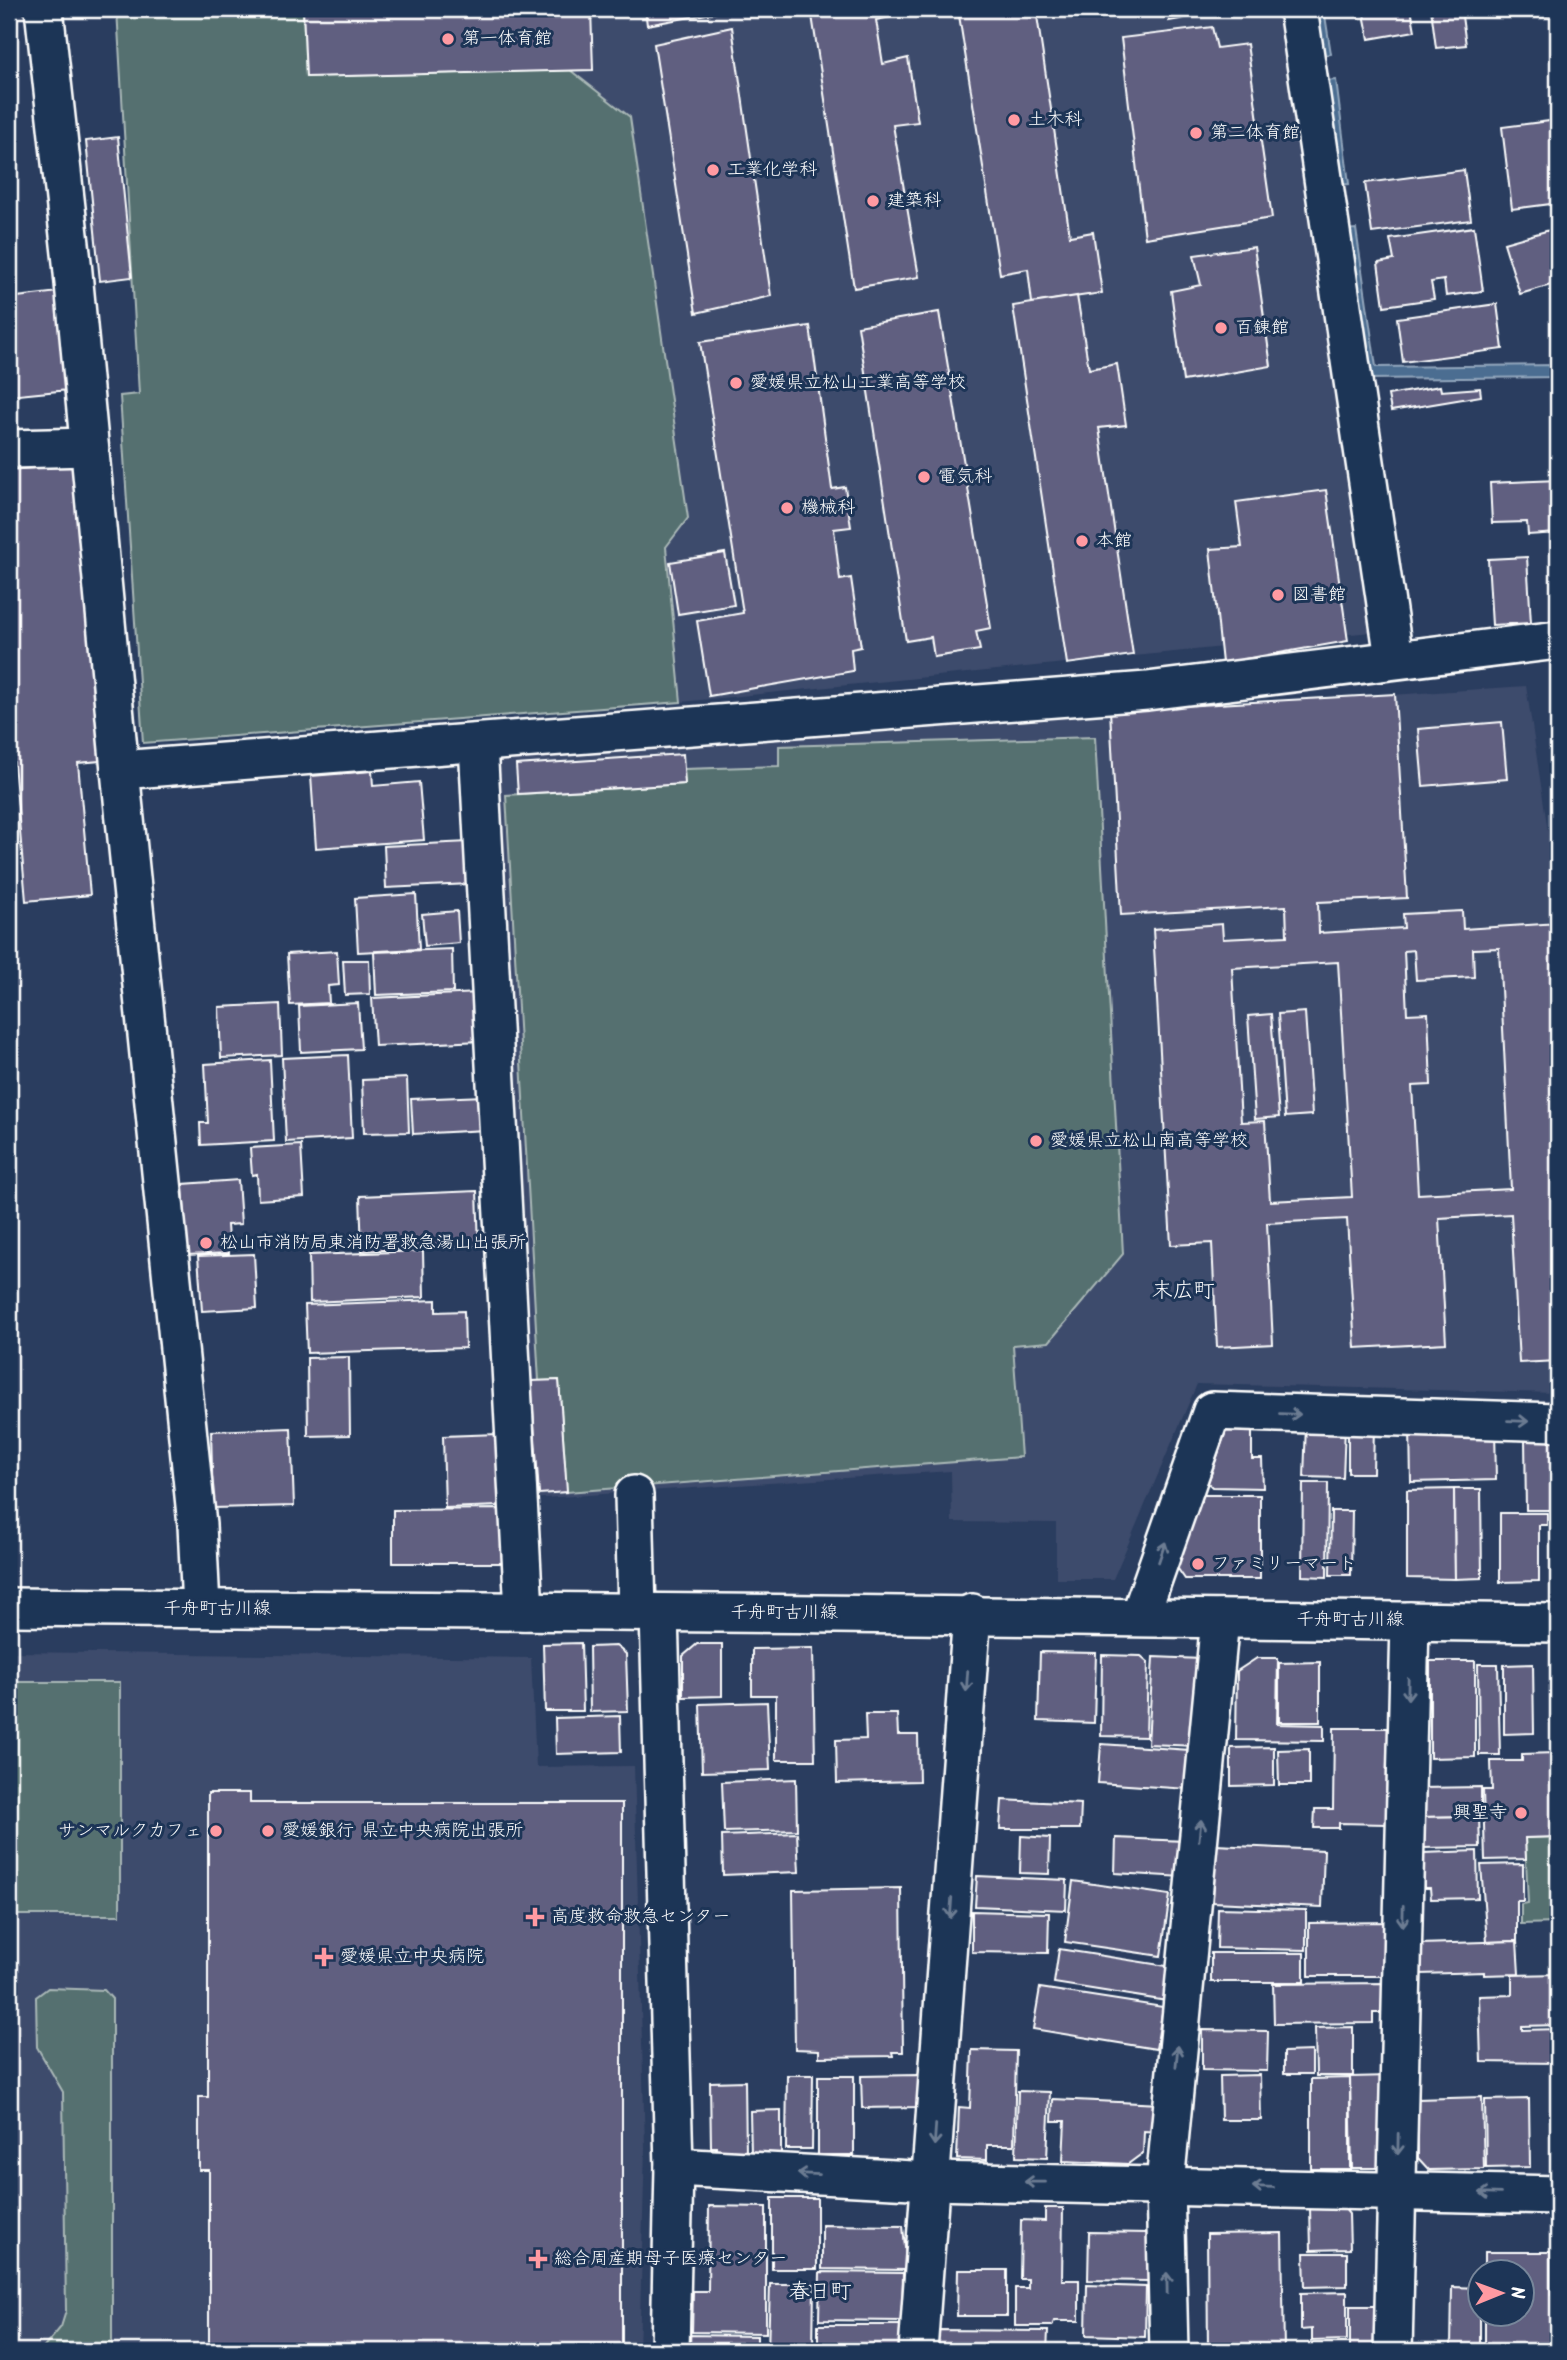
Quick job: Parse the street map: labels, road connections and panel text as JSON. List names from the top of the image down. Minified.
{"streets":{"street":["千舟町古川線"]},"districts":["末広町","春日町"],"places":{"other":["第一体育館","土木科","第二体育館","工業化学科","建築科","百錬館","愛媛県立松山工業高等学校","電気科","機械科","本館","図書館","愛媛県立松山南高等学校","松山市消防局東消防署救急湯山出張所","ファミリーマート","興聖寺","サンマルクカフェ","愛媛銀行 県立中央病院出張所"],"health":["高度救命救急センター","愛媛県立中央病院","総合周産期母子医療センター"]},"north":"right"}
